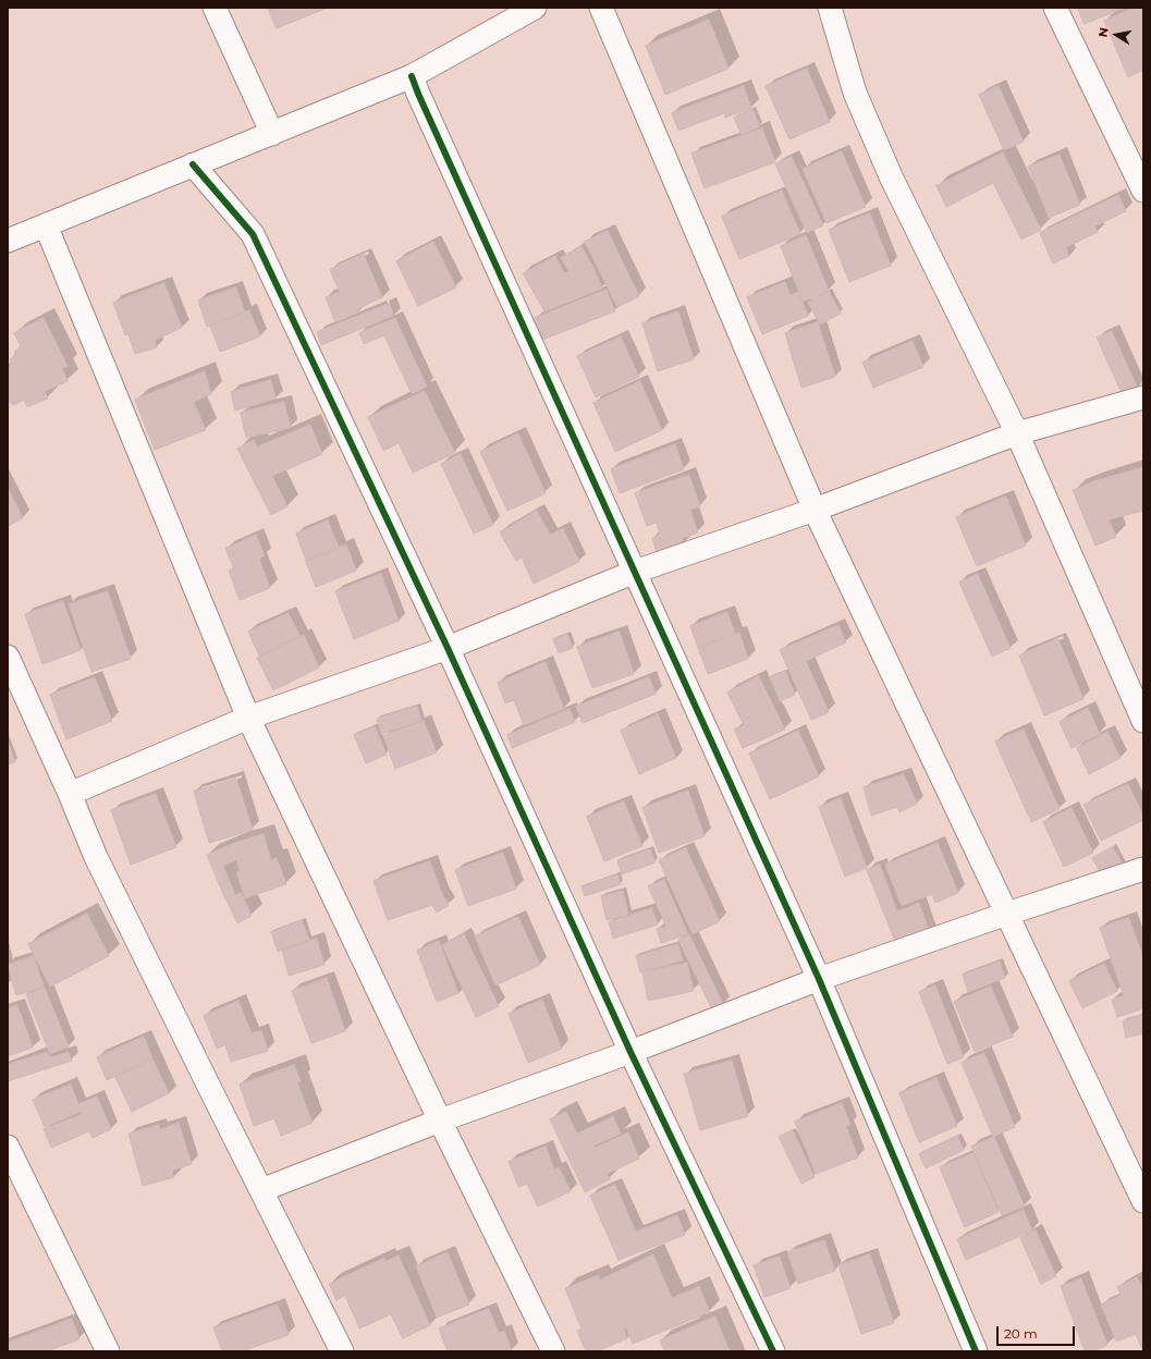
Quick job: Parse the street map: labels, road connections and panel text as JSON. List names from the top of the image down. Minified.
{"scale_bar":"20 m","north":"left"}
